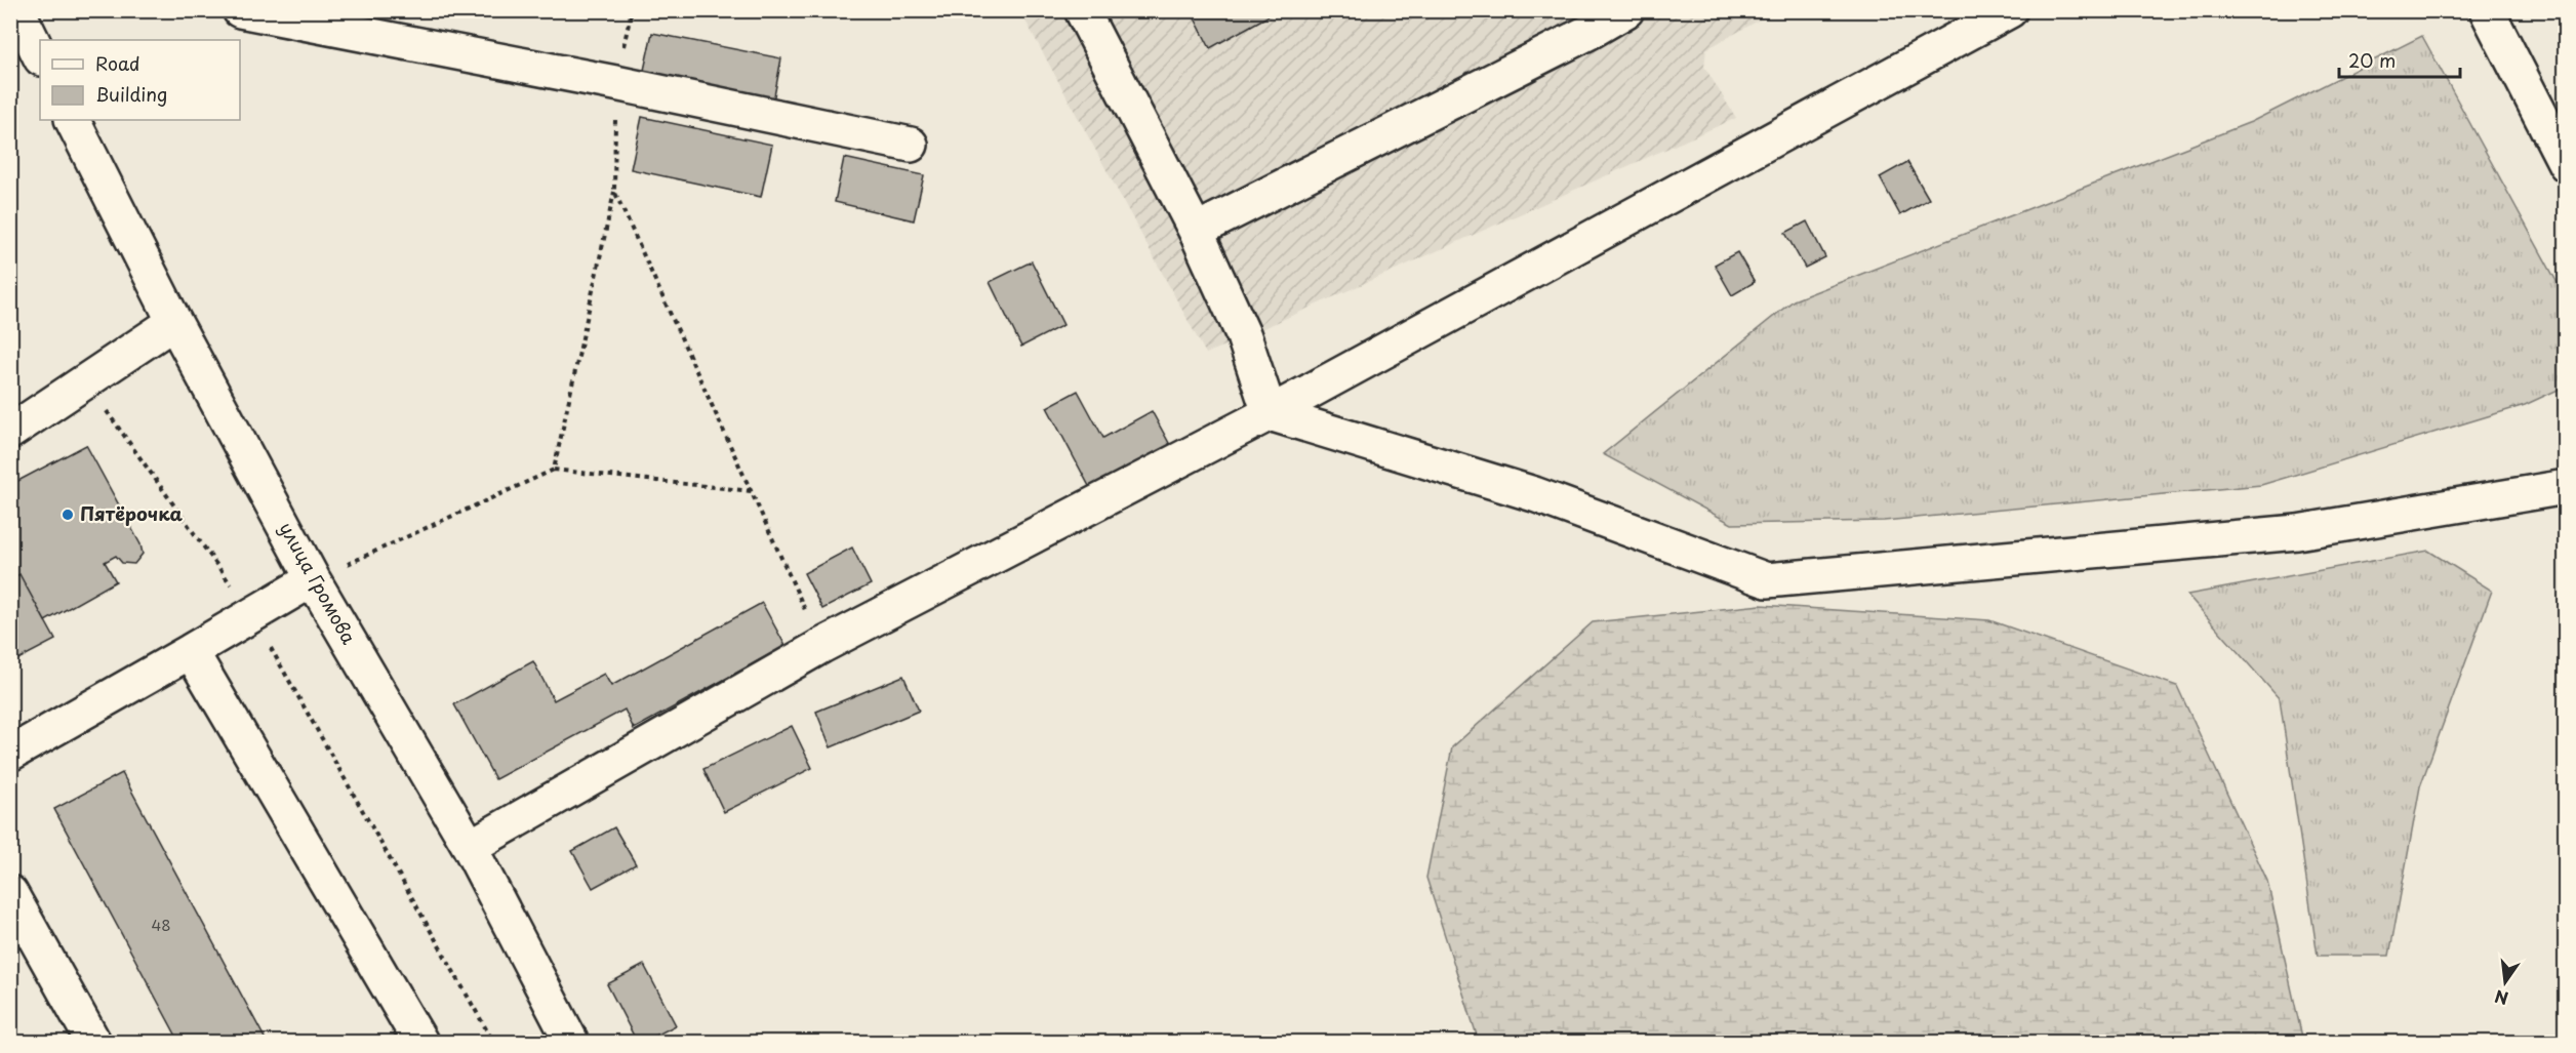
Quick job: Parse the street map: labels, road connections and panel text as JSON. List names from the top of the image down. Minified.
{"streets":{"street":["улица Громова"]},"places":["Пятёрочка"],"house_numbers":["48"],"legend":["Road","Building"],"scale_bar":"20 m","north":"bottom"}
